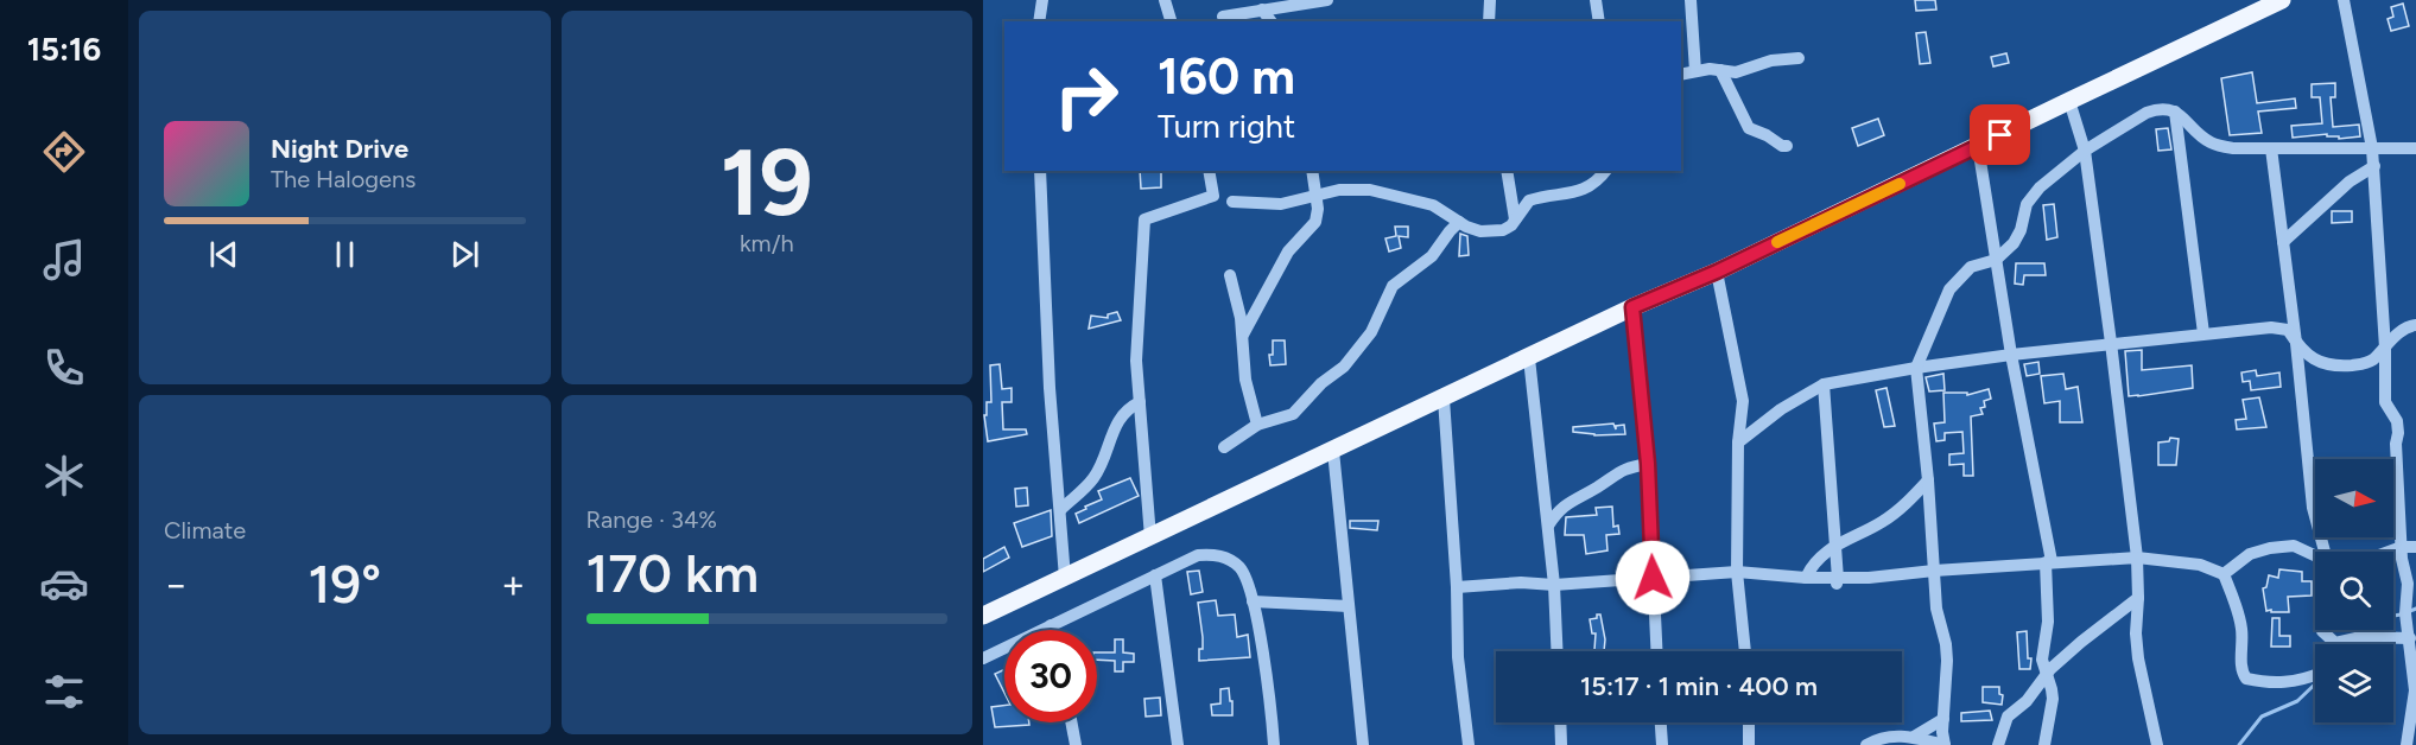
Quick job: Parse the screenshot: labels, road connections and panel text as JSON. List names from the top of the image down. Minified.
{"north":"right","page":{"tabs":"15:16","tile":[["19","km/h"],"Climate",["Range · 34%","170 km"]],"turn":["160 m","Turn right"],"song":["Night Drive","The Halogens"],"heat":["−","19°","+"],"limit":"30","trip":"15:17 · 1 min · 400 m"}}
